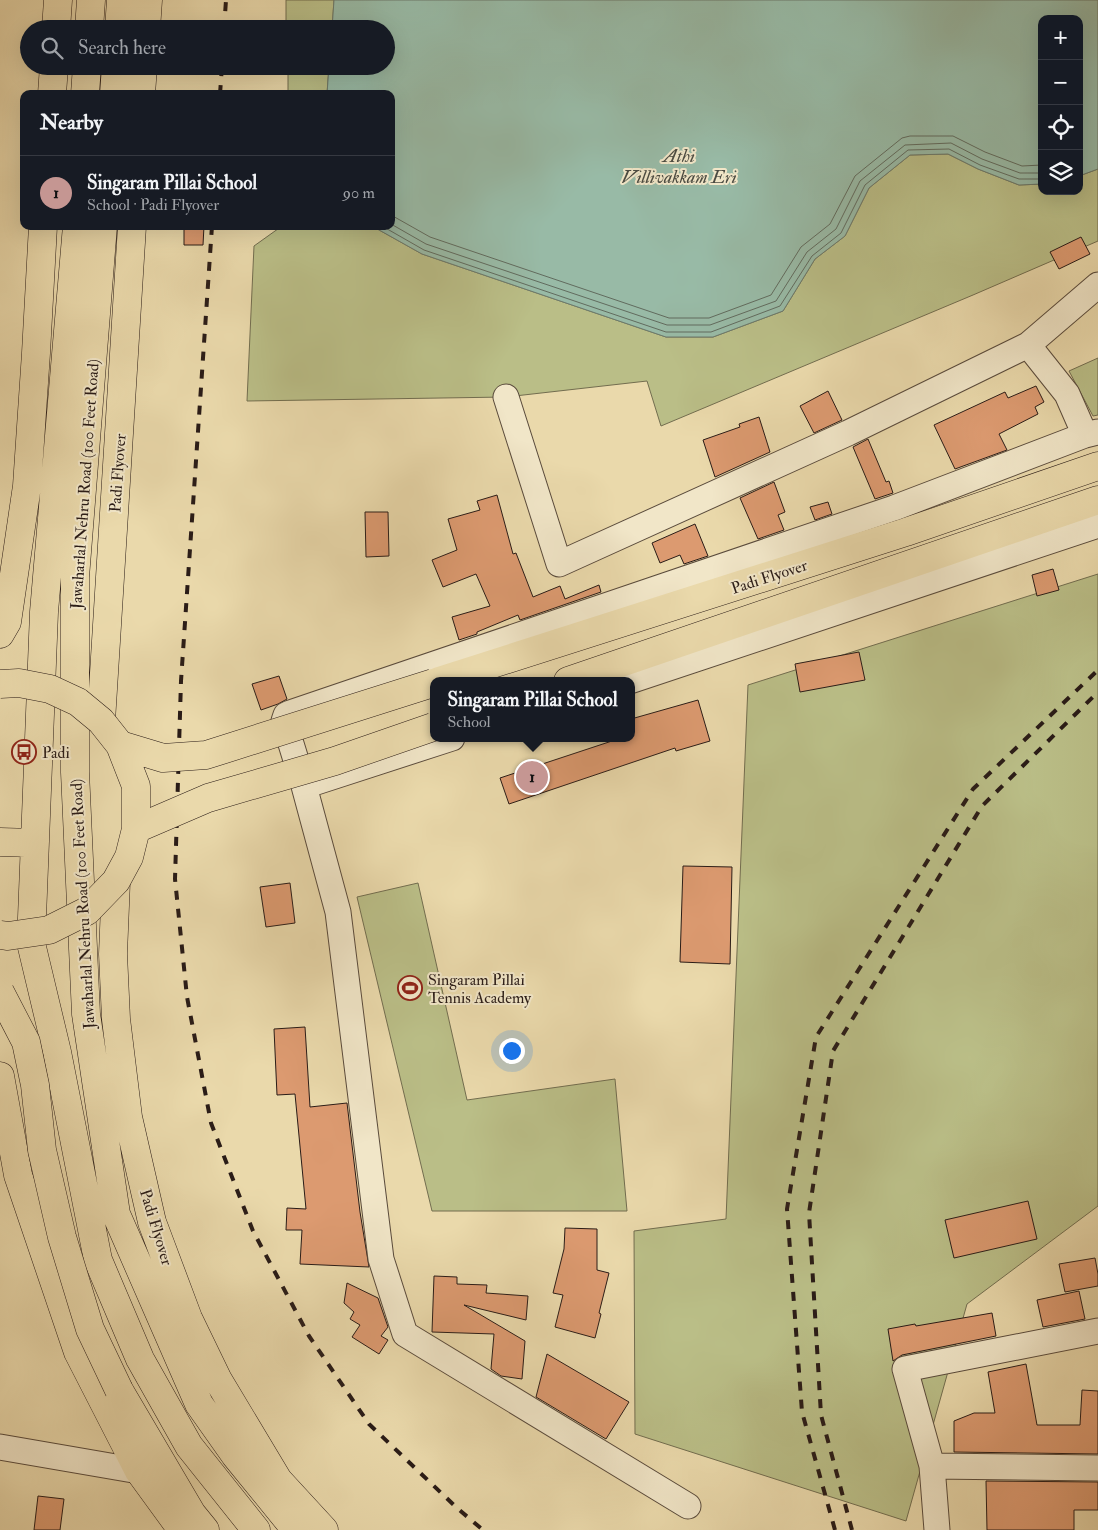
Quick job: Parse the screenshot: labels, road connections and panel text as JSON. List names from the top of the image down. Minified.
{"streets":{"main road":["Padi Flyover","Jawaharlal Nehru Road (100 Feet Road)"]},"water":["Athi Villivakkam Eri"],"places":{"bus stop":["Padi"],"sports":["Singaram Pillai Tennis Academy"]},"page":{"map_buttons":["+","−"],"search":"Search here","heading":"Nearby","list":[{"mark":"1","name":"Singaram Pillai School","note":"School · Padi Flyover","value":"90 m"}],"popup":["Singaram Pillai School","School"],"pins":"1"}}
